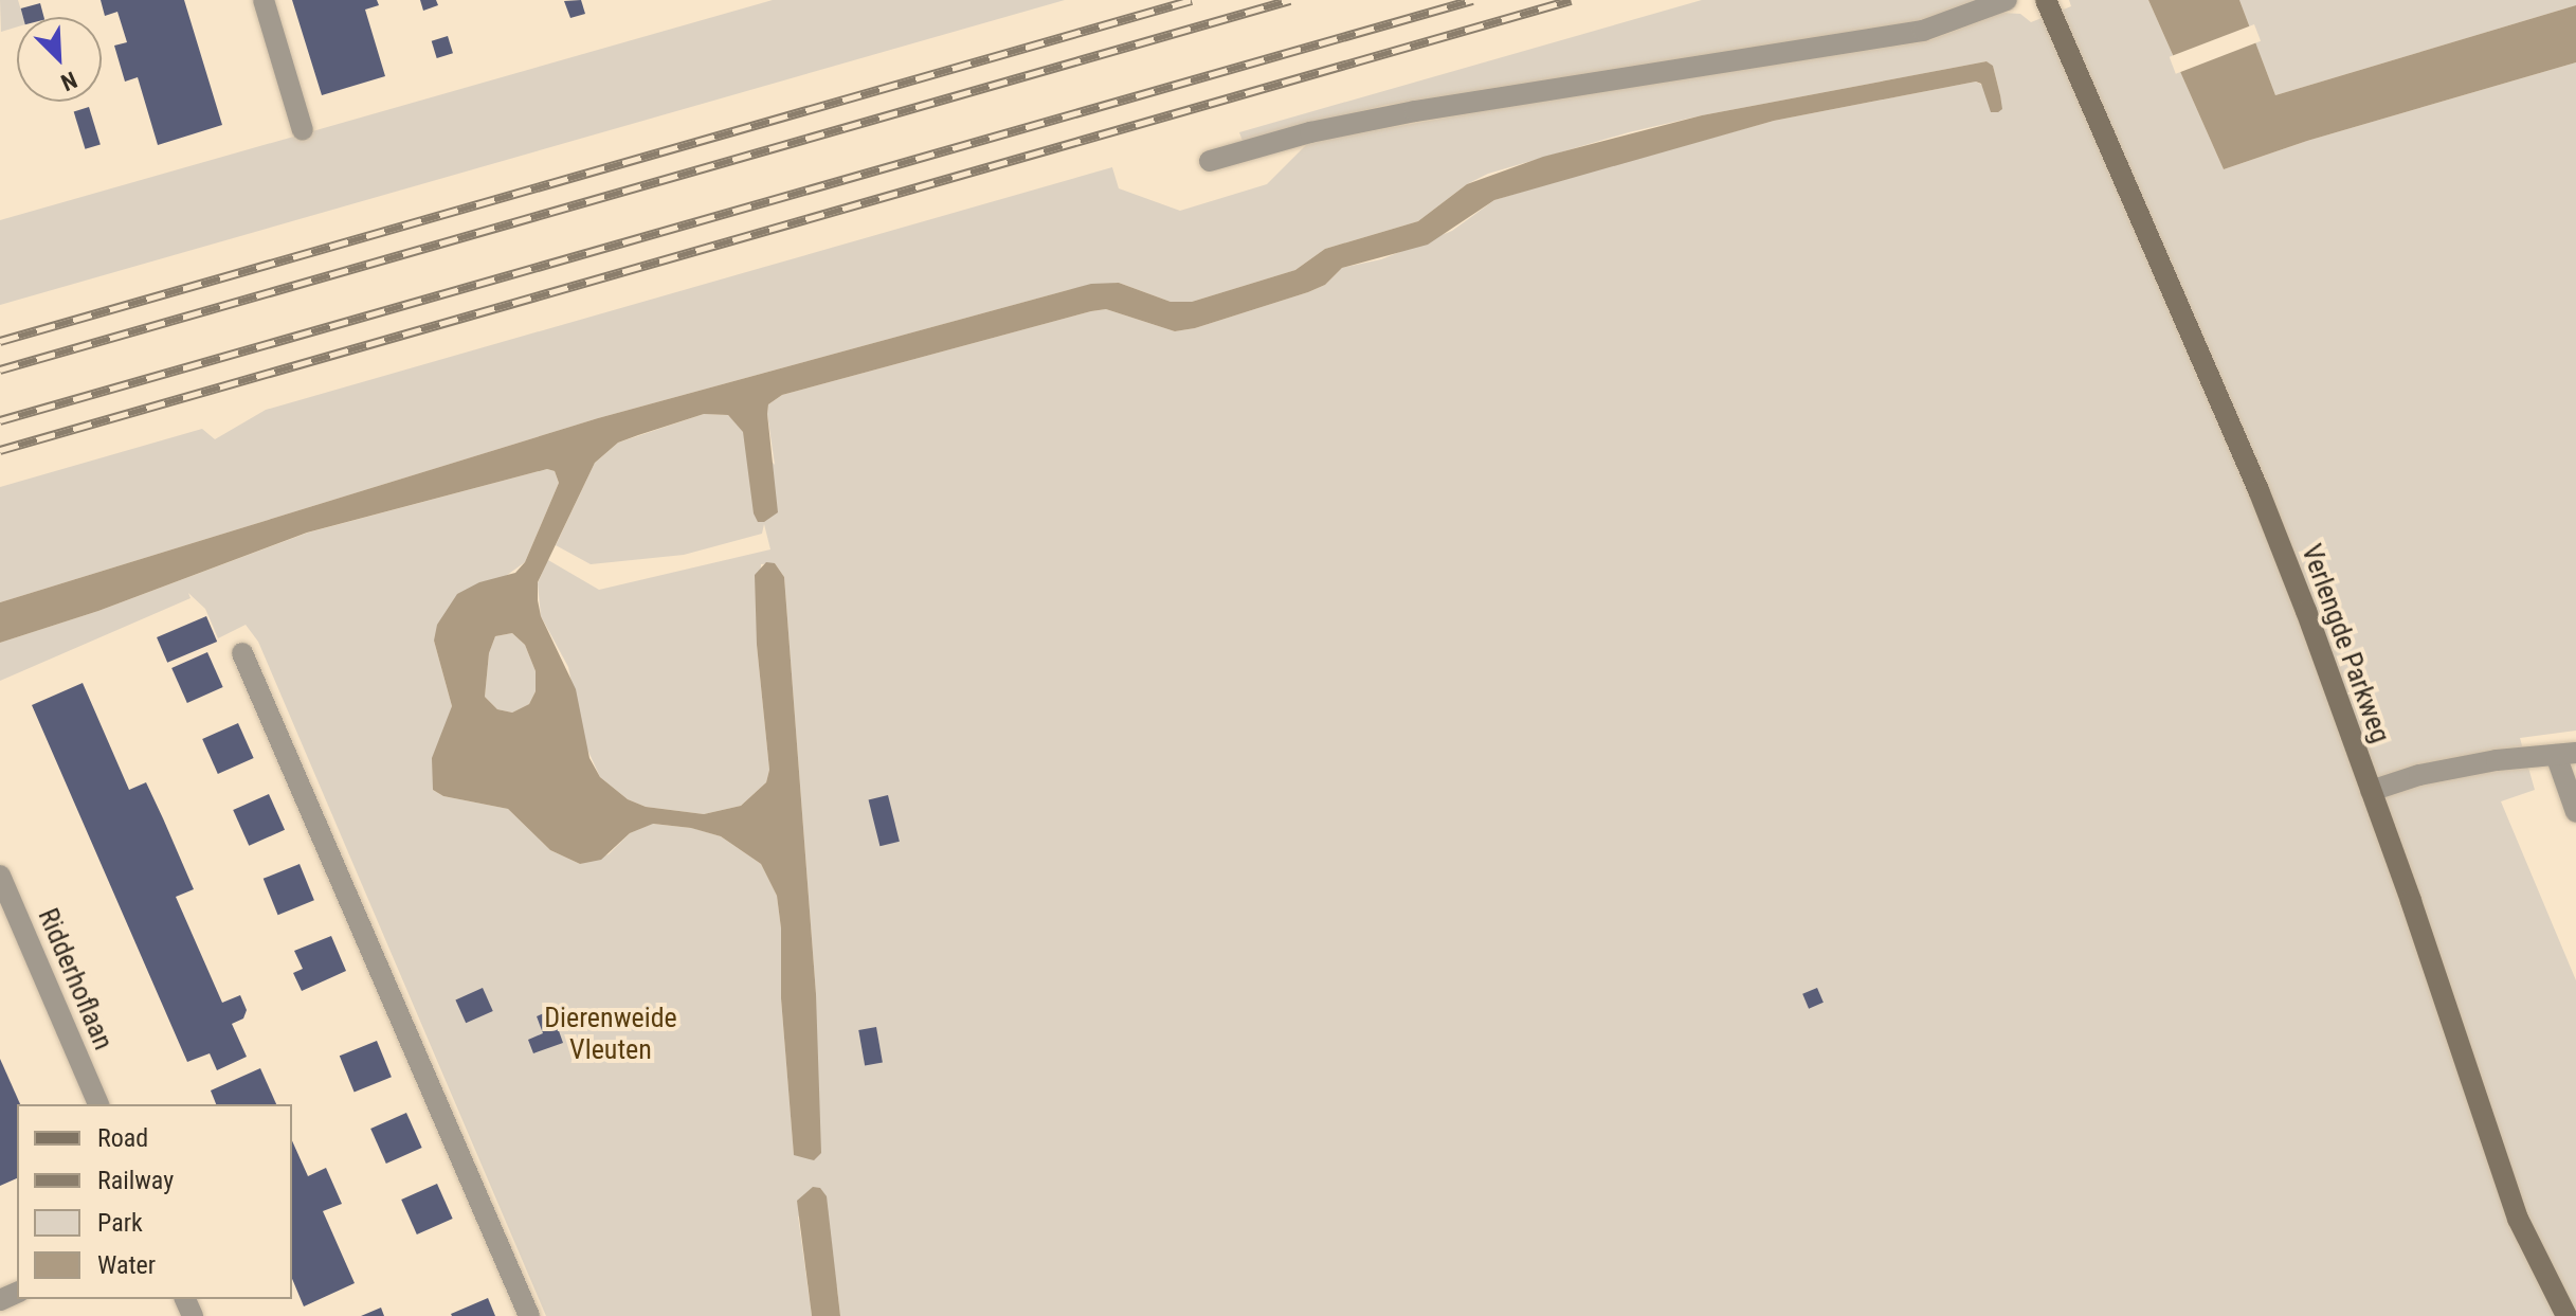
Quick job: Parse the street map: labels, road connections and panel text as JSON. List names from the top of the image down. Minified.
{"streets":{"street":["Verlengde Parkweg","Ridderhoflaan"]},"parks":["Dierenweide Vleuten"],"legend":["Road","Railway","Park","Water"],"north":"bottom right"}
